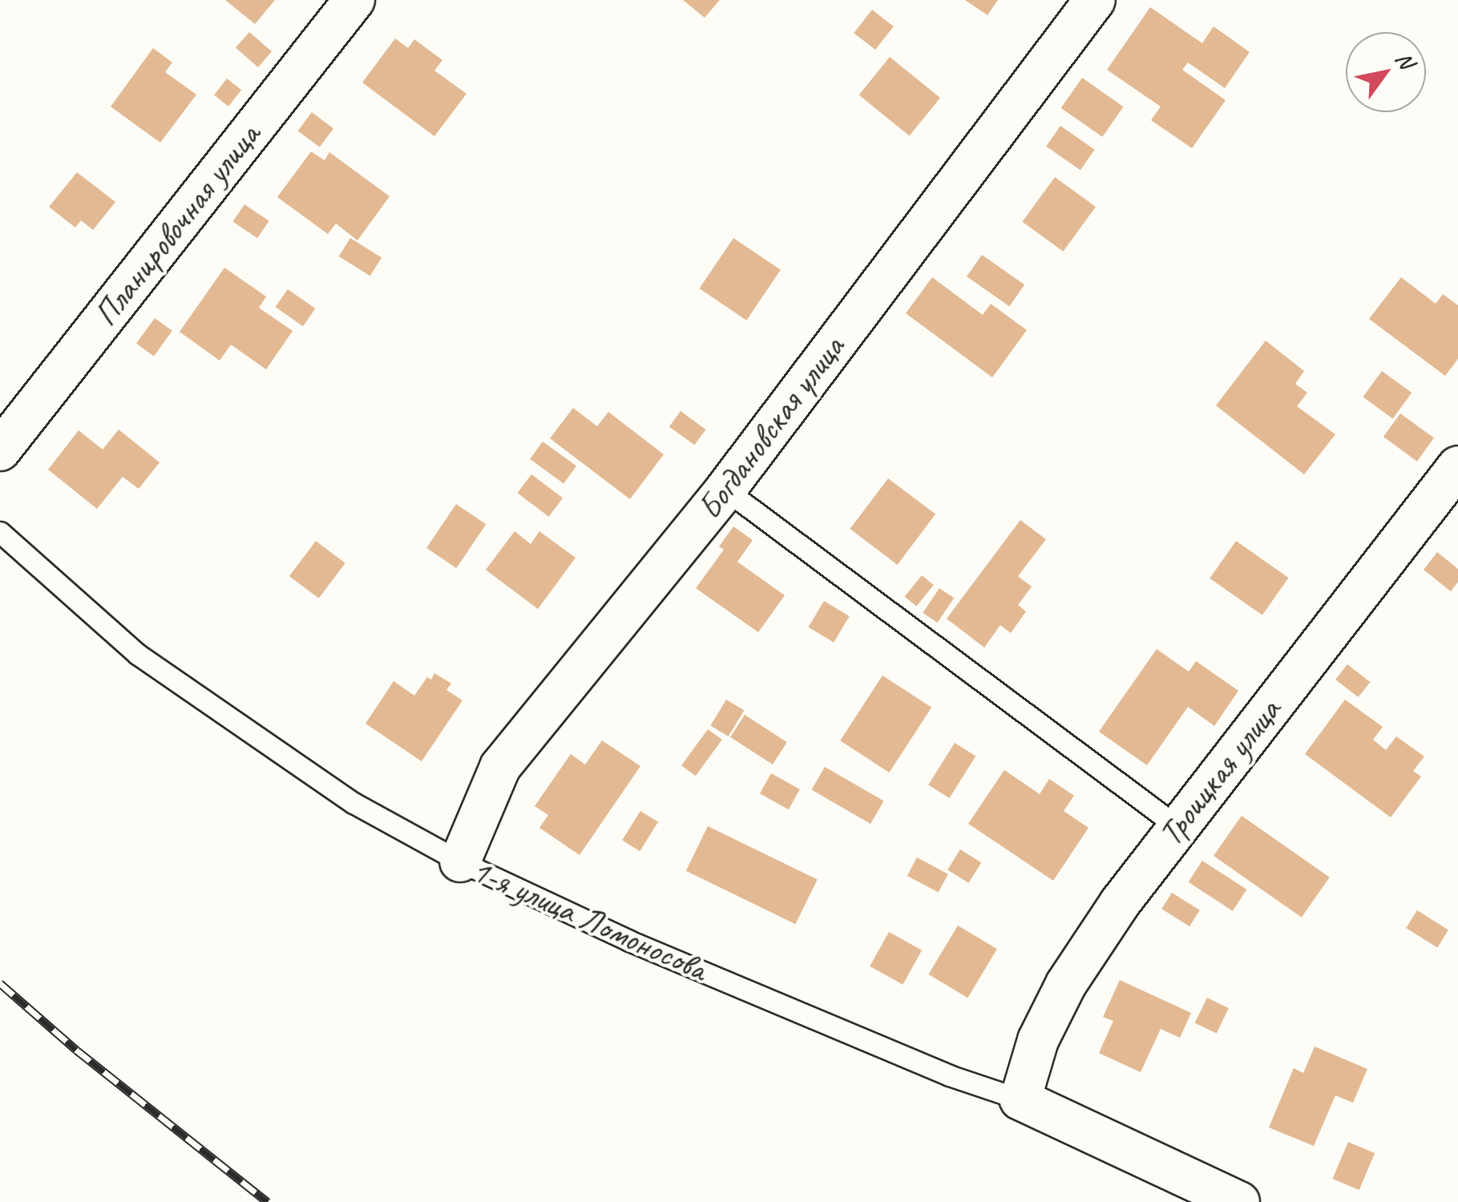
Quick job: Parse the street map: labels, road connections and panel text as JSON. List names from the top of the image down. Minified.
{"streets":{"street":["Планировочная улица","Богдановская улица","Троицкая улица","1-я улица Ломоносова"]},"crossings":[["Богдановская улица","1-я улица Ломоносова"],["Троицкая улица","1-я улица Ломоносова"]],"north":"top right"}
